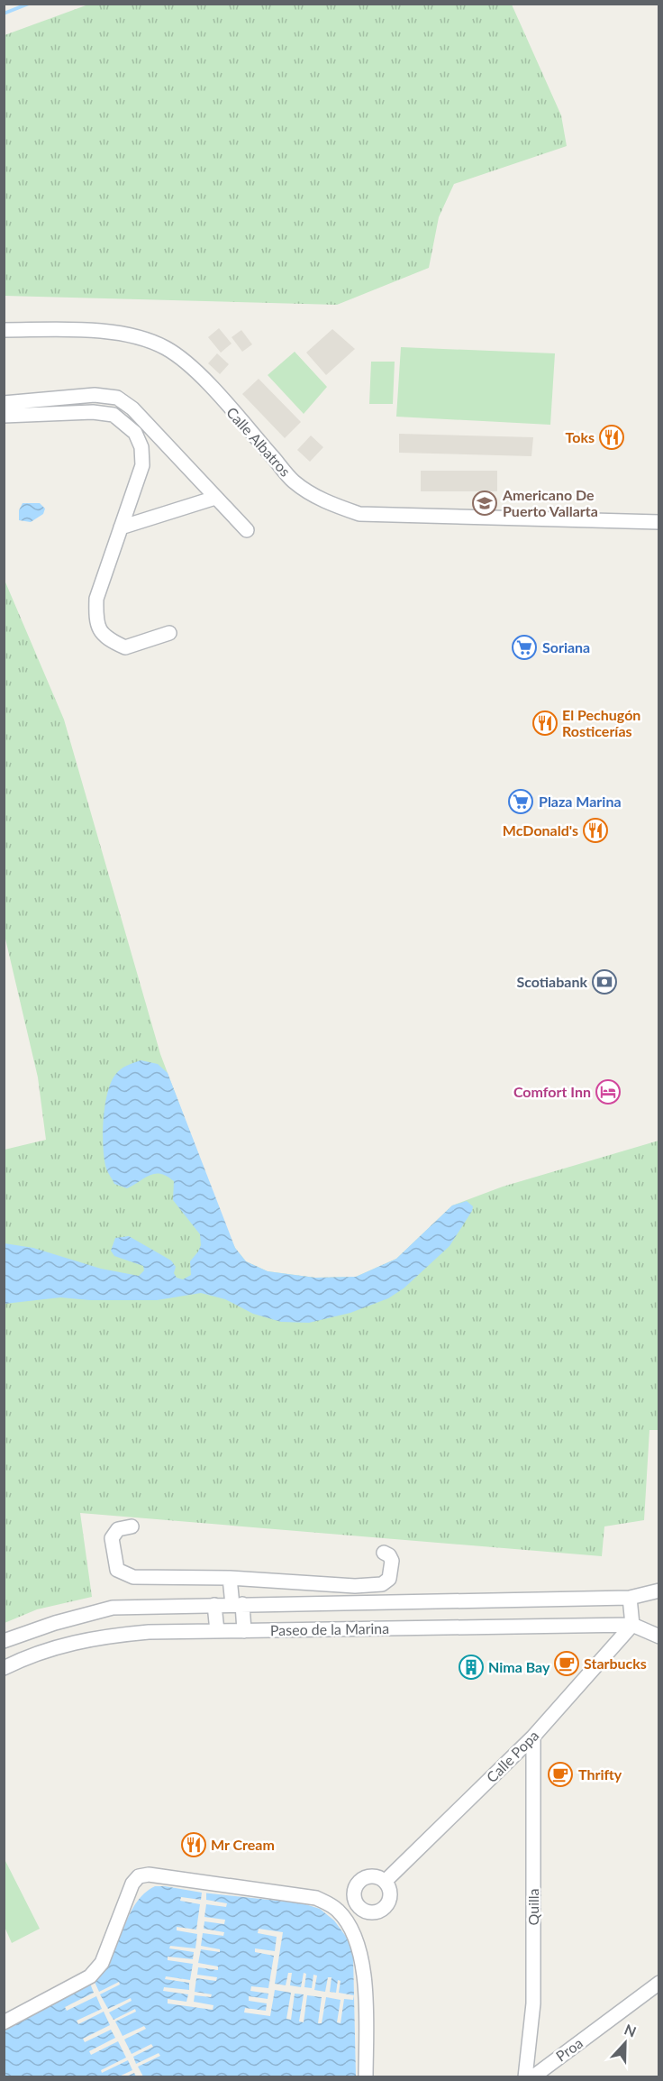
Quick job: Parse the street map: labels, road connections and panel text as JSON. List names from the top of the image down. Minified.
{"streets":{"street":["Calle Albatros","Paseo de la Marina","Calle Popa","Quilla","Proa"]},"crossings":[["Paseo de la Marina","Calle Popa"],["Calle Popa","Quilla"]],"places":{"restaurant":["Toks","El Pechugón Rosticerías","McDonald's","Mr Cream"],"school or university":["Americano De Puerto Vallarta"],"supermarket":["Soriana","Plaza Marina"],"bank":["Scotiabank"],"hotel":["Comfort Inn"],"cafe":["Starbucks","Thrifty"],"building":["Nima Bay"]},"north":"top"}
